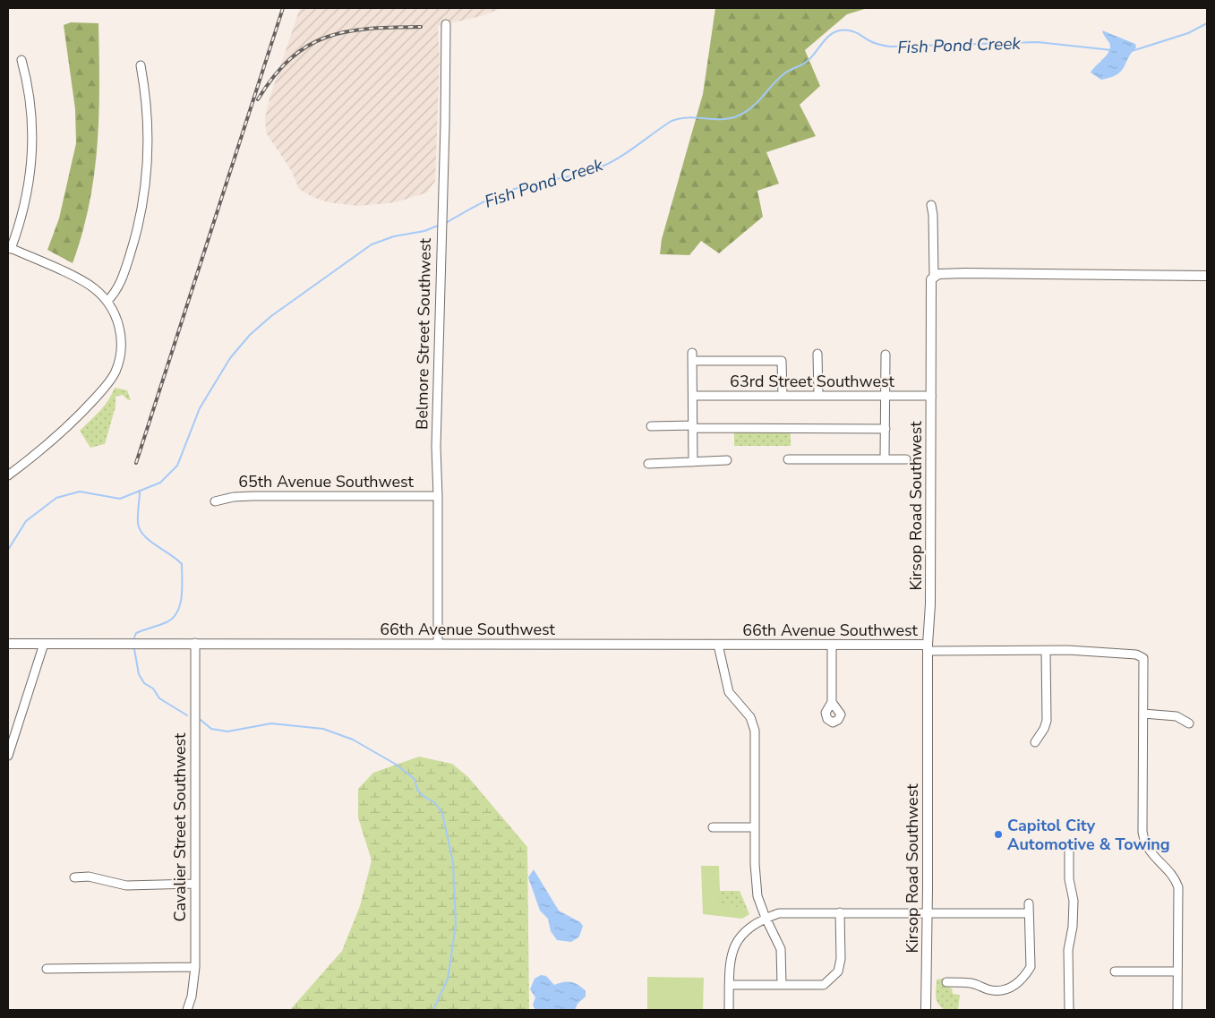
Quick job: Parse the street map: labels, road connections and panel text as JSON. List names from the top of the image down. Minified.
{"streets":{"street":["Belmore Street Southwest","63rd Street Southwest","65th Avenue Southwest","Kirsop Road Southwest","66th Avenue Southwest","Cavalier Street Southwest"]},"crossings":[["Belmore Street Southwest","65th Avenue Southwest"],["Belmore Street Southwest","66th Avenue Southwest"],["63rd Street Southwest","Kirsop Road Southwest"],["Kirsop Road Southwest","66th Avenue Southwest"],["66th Avenue Southwest","Cavalier Street Southwest"]],"water":["Fish Pond Creek"],"places":["Capitol City Automotive & Towing"]}
